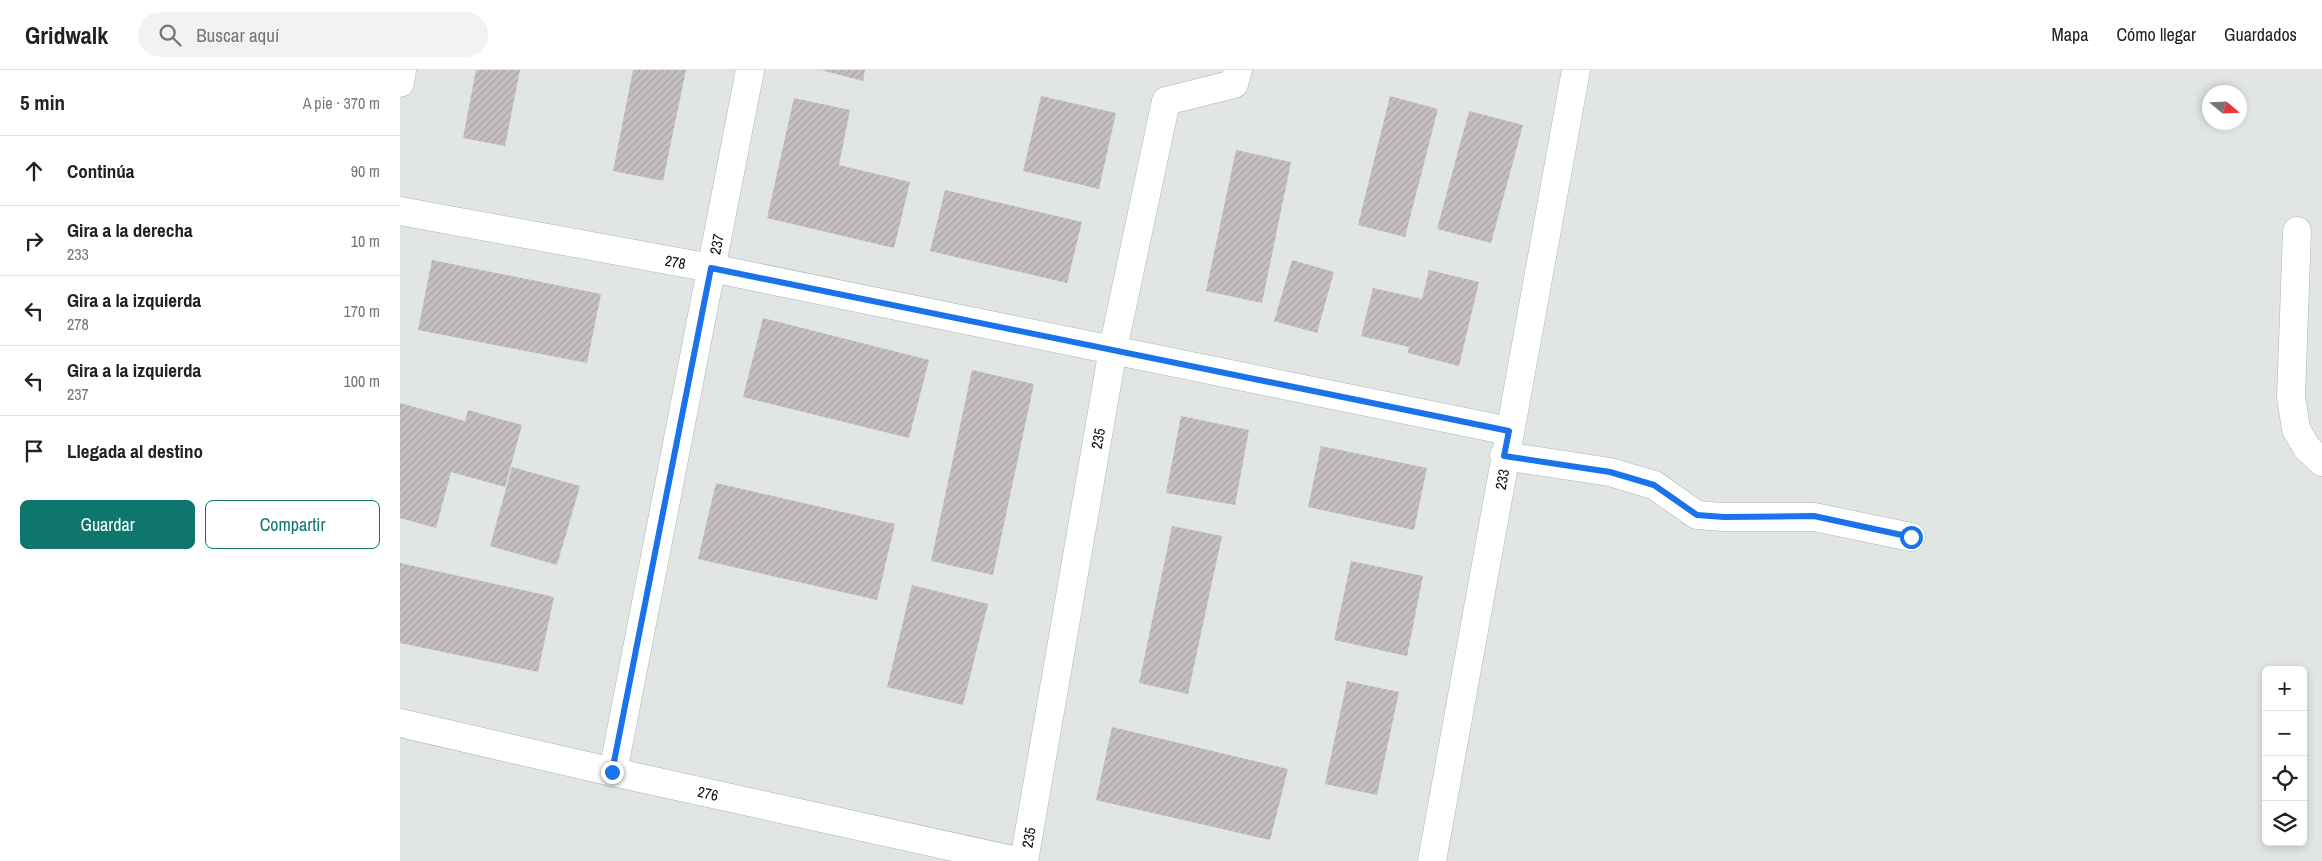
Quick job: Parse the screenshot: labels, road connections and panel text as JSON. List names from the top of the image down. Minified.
{"streets":{"street":["237","278","235","233","276"]},"crossings":[["237","278"],["237","276"],["278","235"],["278","233"]],"north":"right","page":{"header":"Gridwalk","search":"Buscar aquí","nav":["Mapa","Cómo llegar","Guardados"],"heading":["5 min","A pie · 370 m"],"list":[["Continúa","90 m"],["Gira a la derecha","233","10 m"],["Gira a la izquierda","278","170 m"],["Gira a la izquierda","237","100 m"],"Llegada al destino"],"buttons":["Guardar","Compartir"],"map_buttons":["+","−"]}}
